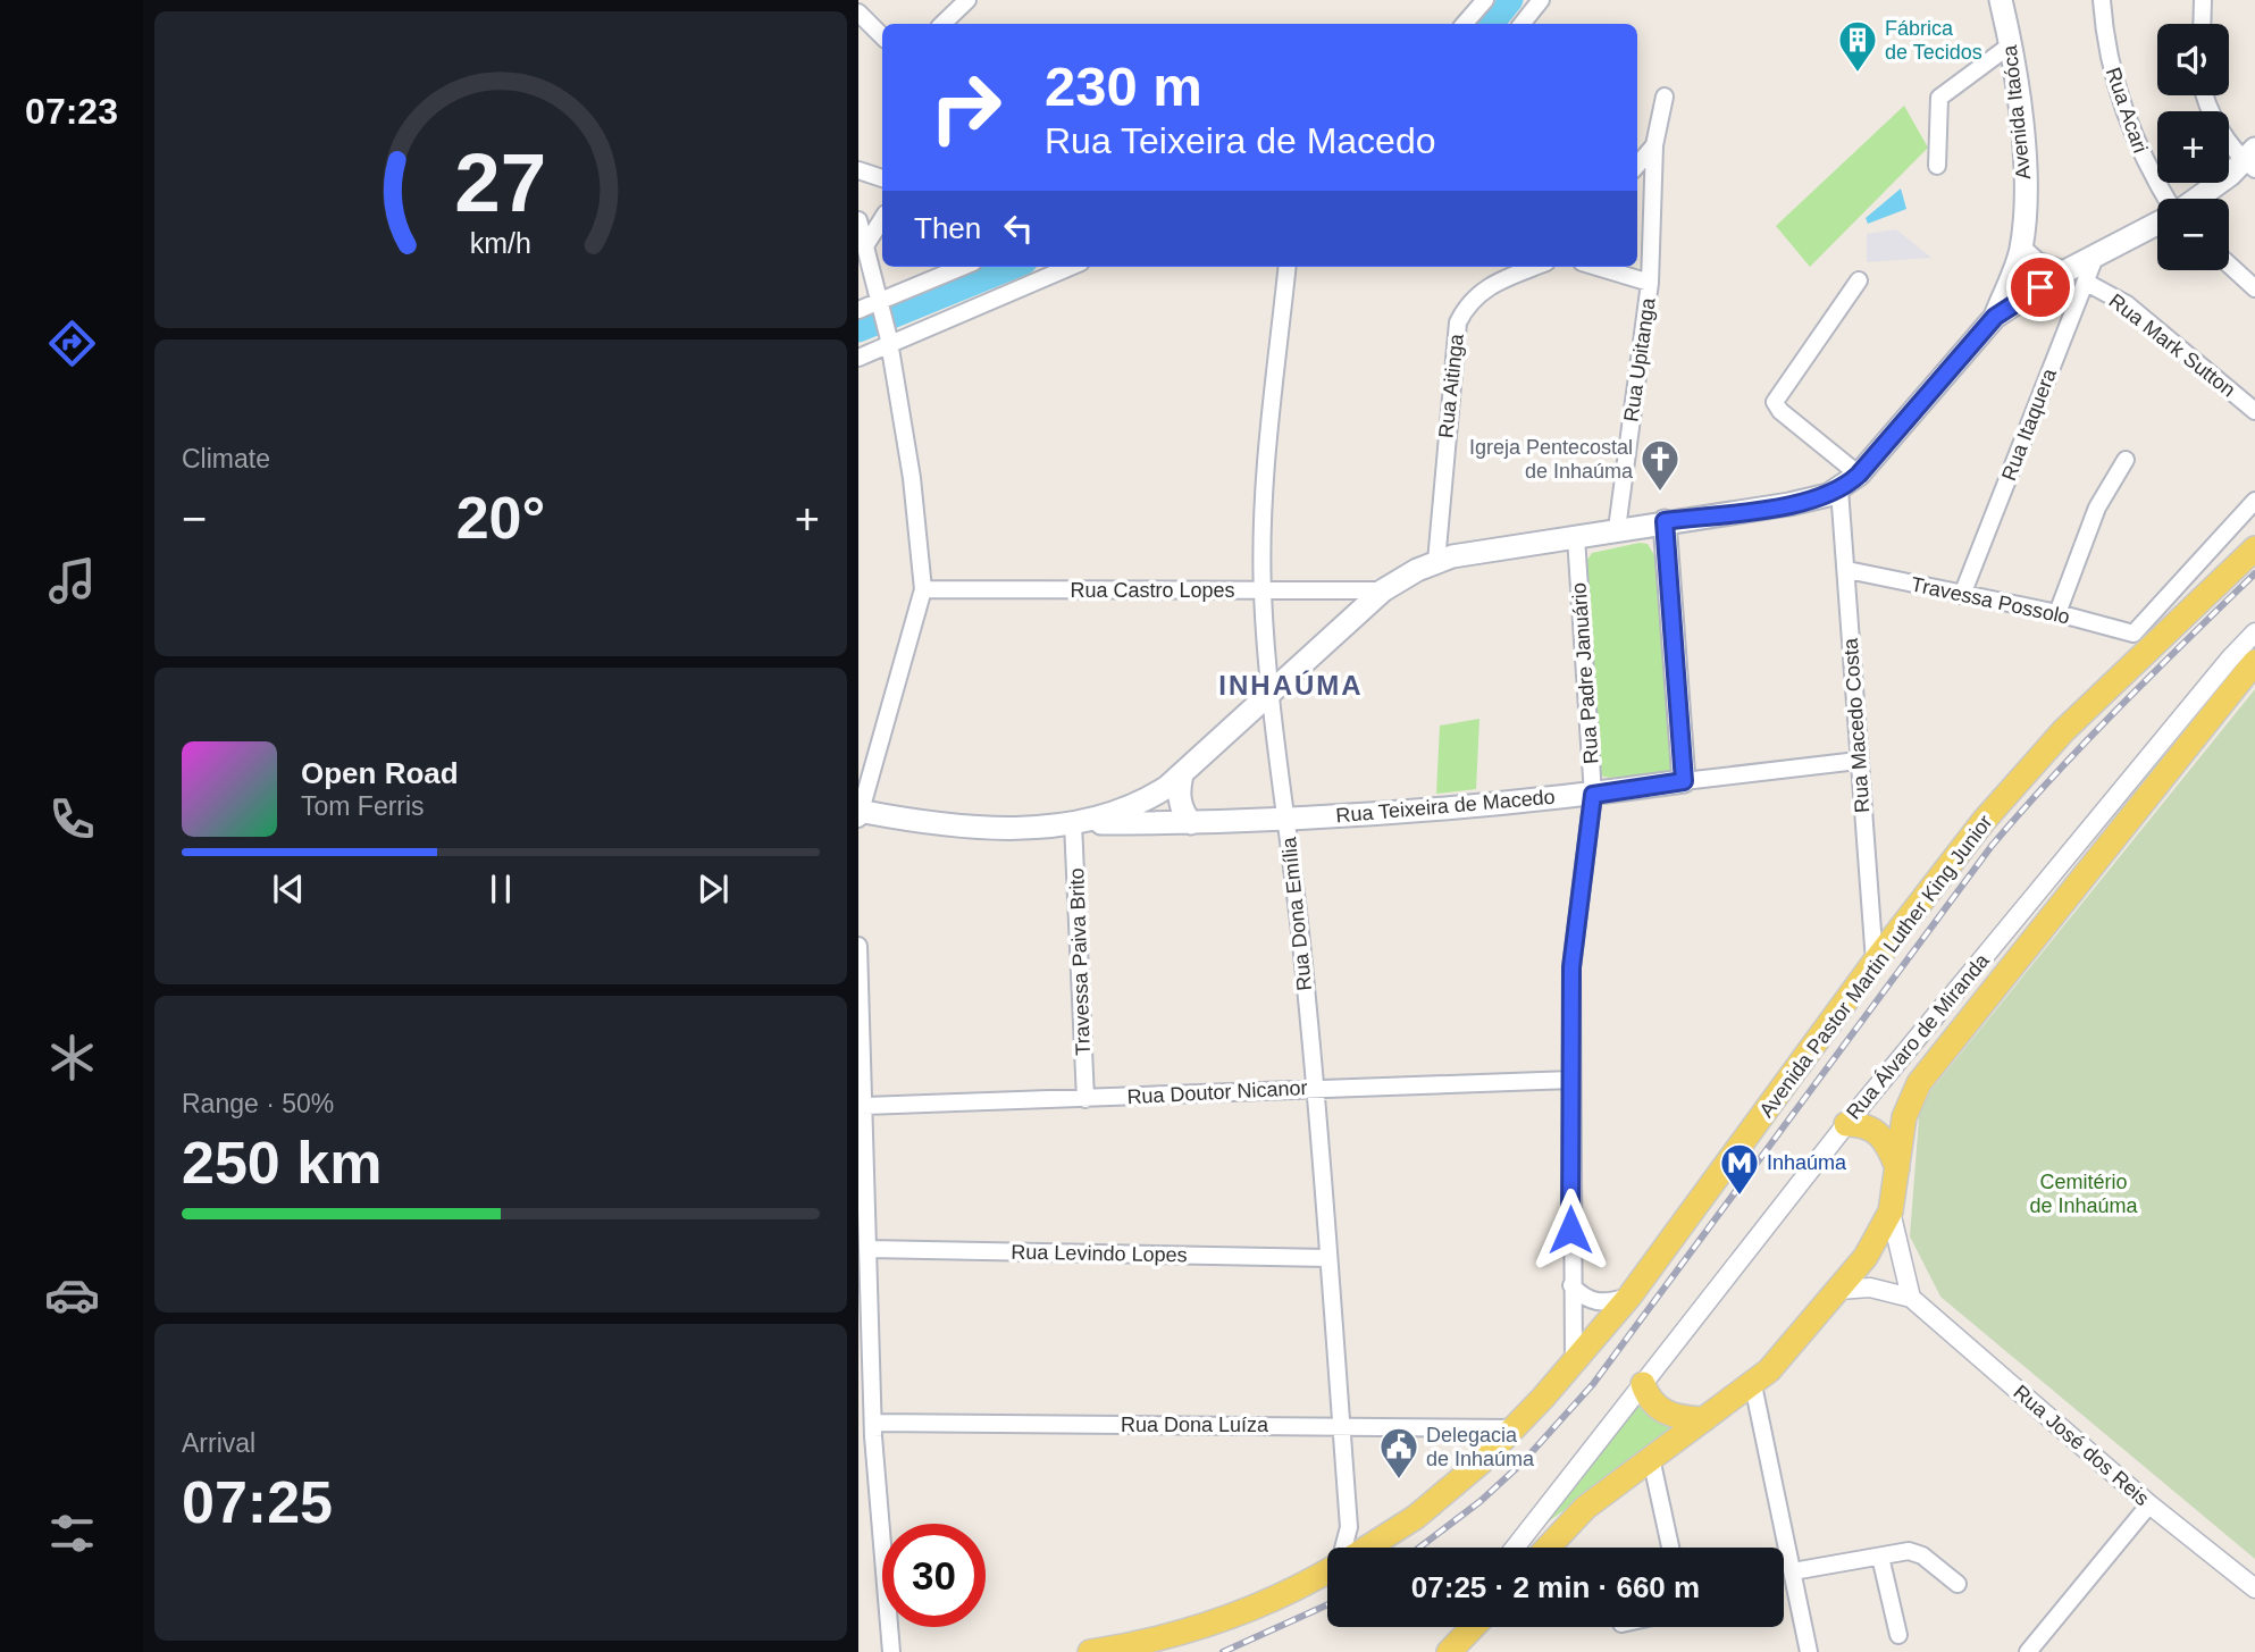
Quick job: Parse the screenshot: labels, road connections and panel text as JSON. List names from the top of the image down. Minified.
{"streets":{"main road":["Avenida Itaóca","Rua Teixeira de Macedo","Avenida Pastor Martin Luther King Junior"],"street":["Rua Acari","Rua Mark Sutton","Rua Upitanga","Rua Aitinga","Rua Itaquera","Rua Castro Lopes","Travessa Possolo","Rua Padre Januário","Rua Macedo Costa","Rua Dona Emília","Travessa Paiva Brito","Rua Álvaro de Miranda","Rua Doutor Nicanor","Rua Levindo Lopes","Rua Dona Luíza","Rua José dos Reis"]},"crossings":[["Rua Mark Sutton","Rua Itaquera"],["Rua Itaquera","Travessa Possolo"],["Rua Castro Lopes","Rua Dona Emília"],["Travessa Possolo","Rua Macedo Costa"],["Rua Padre Januário","Rua Teixeira de Macedo"],["Rua Padre Januário","Avenida Pastor Martin Luther King Junior"],["Rua Padre Januário","Rua Doutor Nicanor"],["Rua Macedo Costa","Rua Teixeira de Macedo"],["Rua Macedo Costa","Avenida Pastor Martin Luther King Junior"],["Rua Teixeira de Macedo","Rua Dona Emília"],["Rua Teixeira de Macedo","Travessa Paiva Brito"],["Rua Dona Emília","Rua Doutor Nicanor"],["Rua Dona Emília","Rua Levindo Lopes"],["Rua Dona Emília","Rua Dona Luíza"],["Travessa Paiva Brito","Rua Doutor Nicanor"],["Avenida Pastor Martin Luther King Junior","Rua Dona Luíza"]],"districts":["INHAÚMA"],"parks":["Cemitério de Inhaúma"],"places":{"building":["Fábrica de Tecidos"],"church":["Igreja Pentecostal de Inhaúma"],"metro station":["Inhaúma"],"public building":["Delegacia de Inhaúma"]},"page":{"tabs":"07:23","map_buttons":["+","−"],"turn":["230 m","Rua Teixeira de Macedo"],"then":"Then","tile":["Climate",["Range · 50%","250 km"],["Arrival","07:25"]],"heat":["−","20°","+"],"song":["Open Road","Tom Ferris"],"limit":"30","trip":"07:25 · 2 min · 660 m","gauge":["27","km/h"]}}
